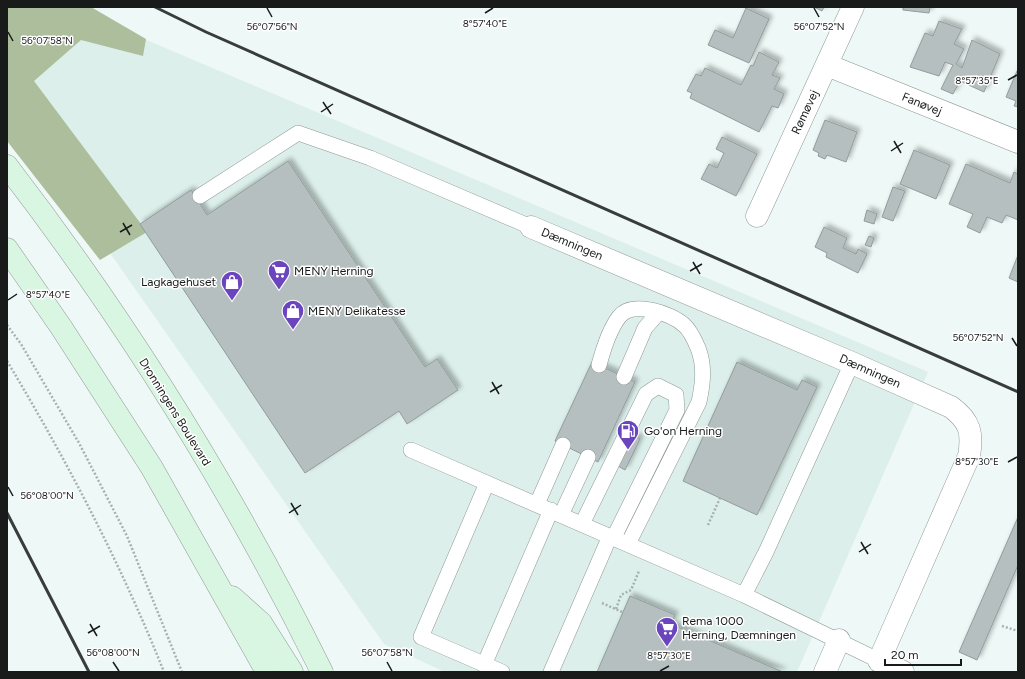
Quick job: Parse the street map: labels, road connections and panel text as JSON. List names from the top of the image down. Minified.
{"streets":{"main road":["Dronningens Boulevard"],"street":["Fanøvej","Rømøvej","Dæmningen"]},"crossings":[["Fanøvej","Rømøvej"]],"places":{"supermarket":["MENY Herning","Rema 1000 Herning, Dæmningen"],"shop":["Lagkagehuset","MENY Delikatesse"],"fuel station":["Go'on Herning"]},"scale_bar":"20 m","coordinates":["8°57'40\"E","56°07'56\"N","56°07'52\"N","56°07'58\"N","8°57'35\"E","8°57'30\"E","56°08'00\"N"]}
